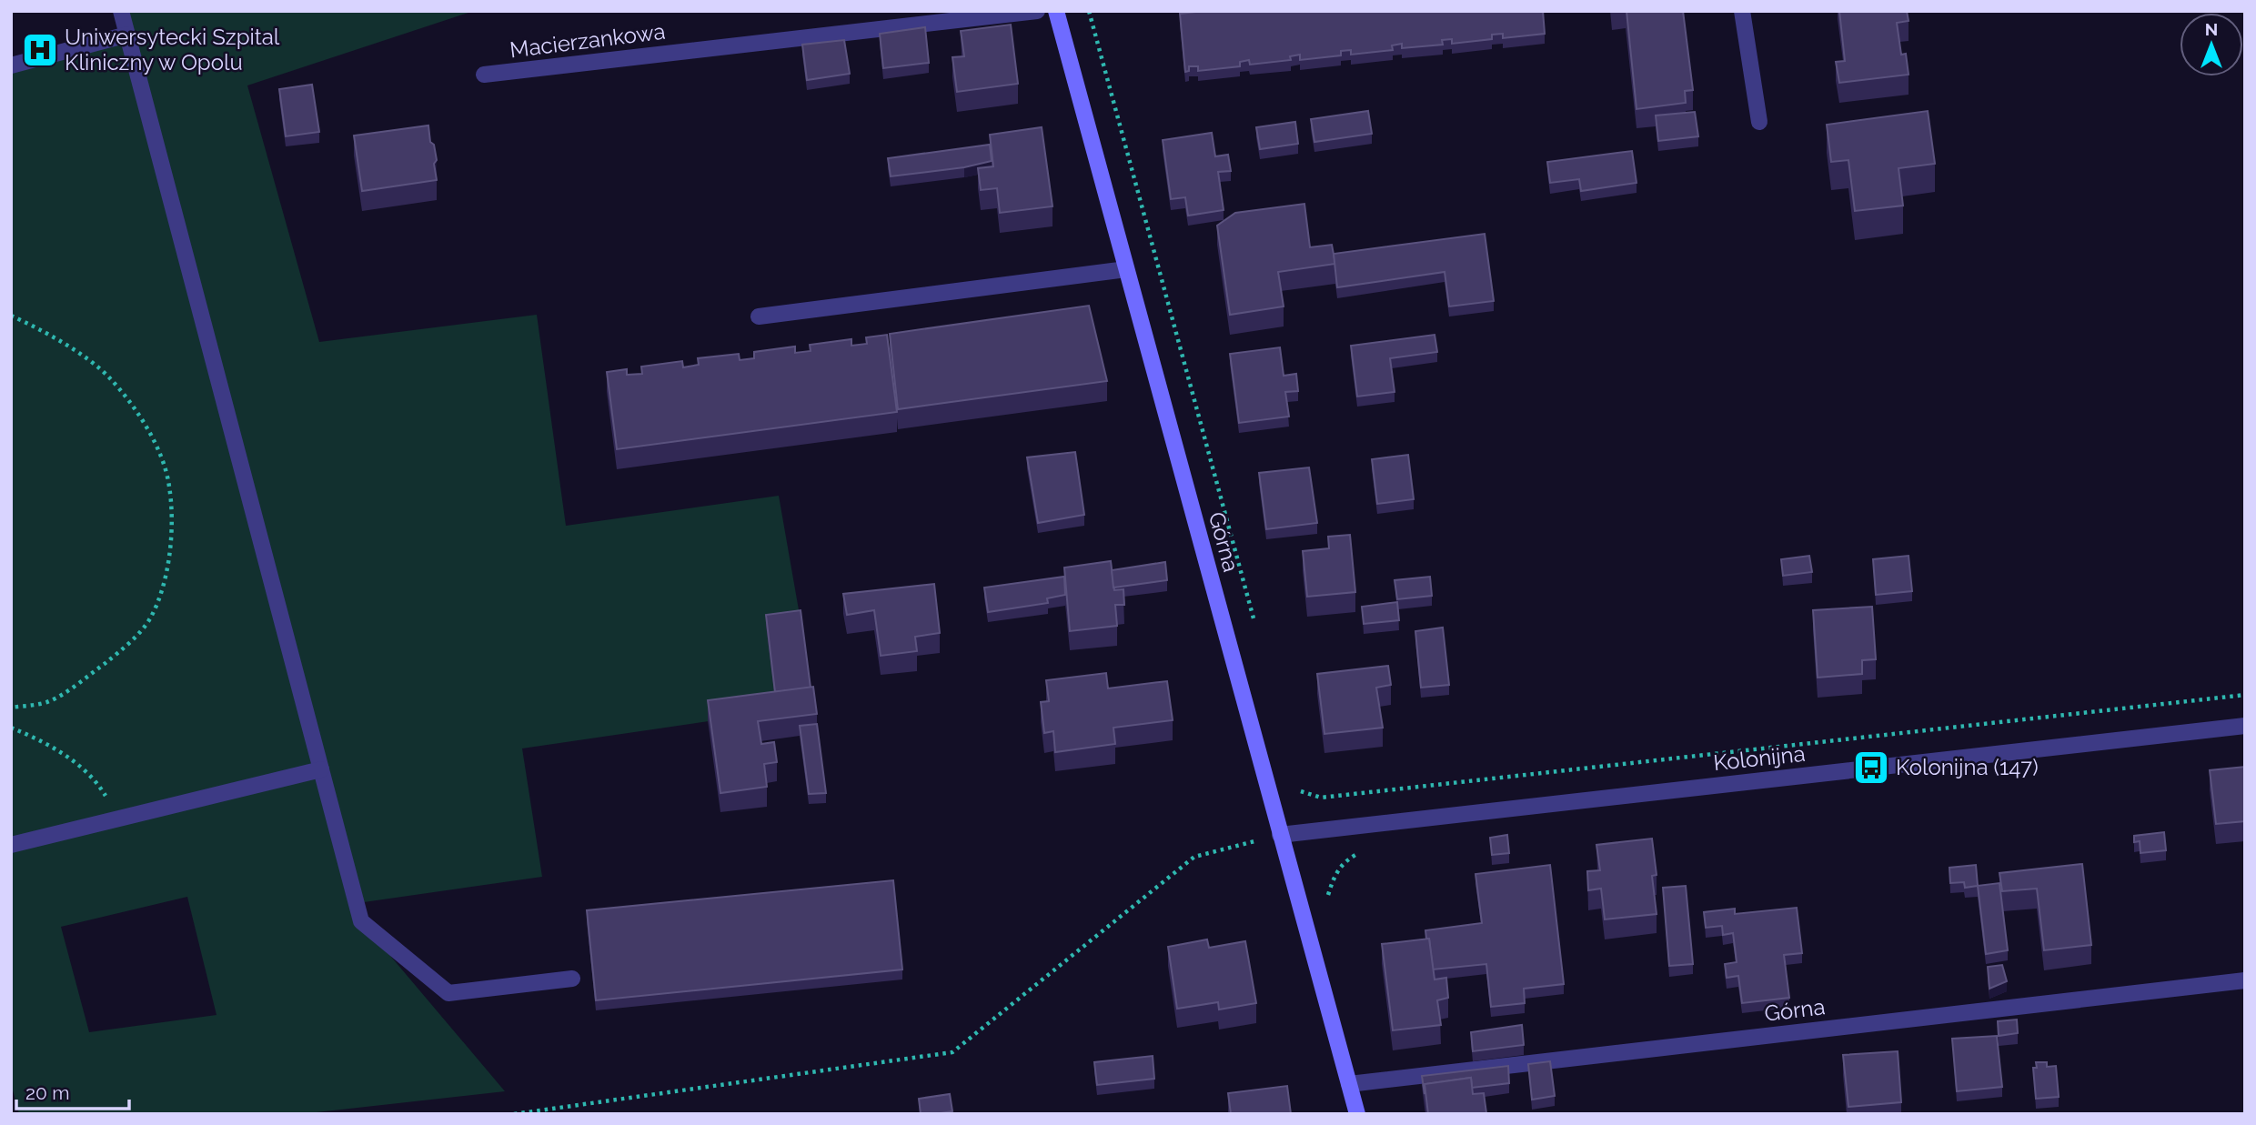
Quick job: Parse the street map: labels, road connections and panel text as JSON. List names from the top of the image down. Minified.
{"streets":{"street":["Macierzankowa","Górna","Kolonijna"]},"crossings":[["Górna","Kolonijna"]],"places":{"hospital":["Uniwersytecki Szpital Kliniczny w Opolu"],"bus stop":["Kolonijna (147)"]},"scale_bar":"20 m","north":"top"}
